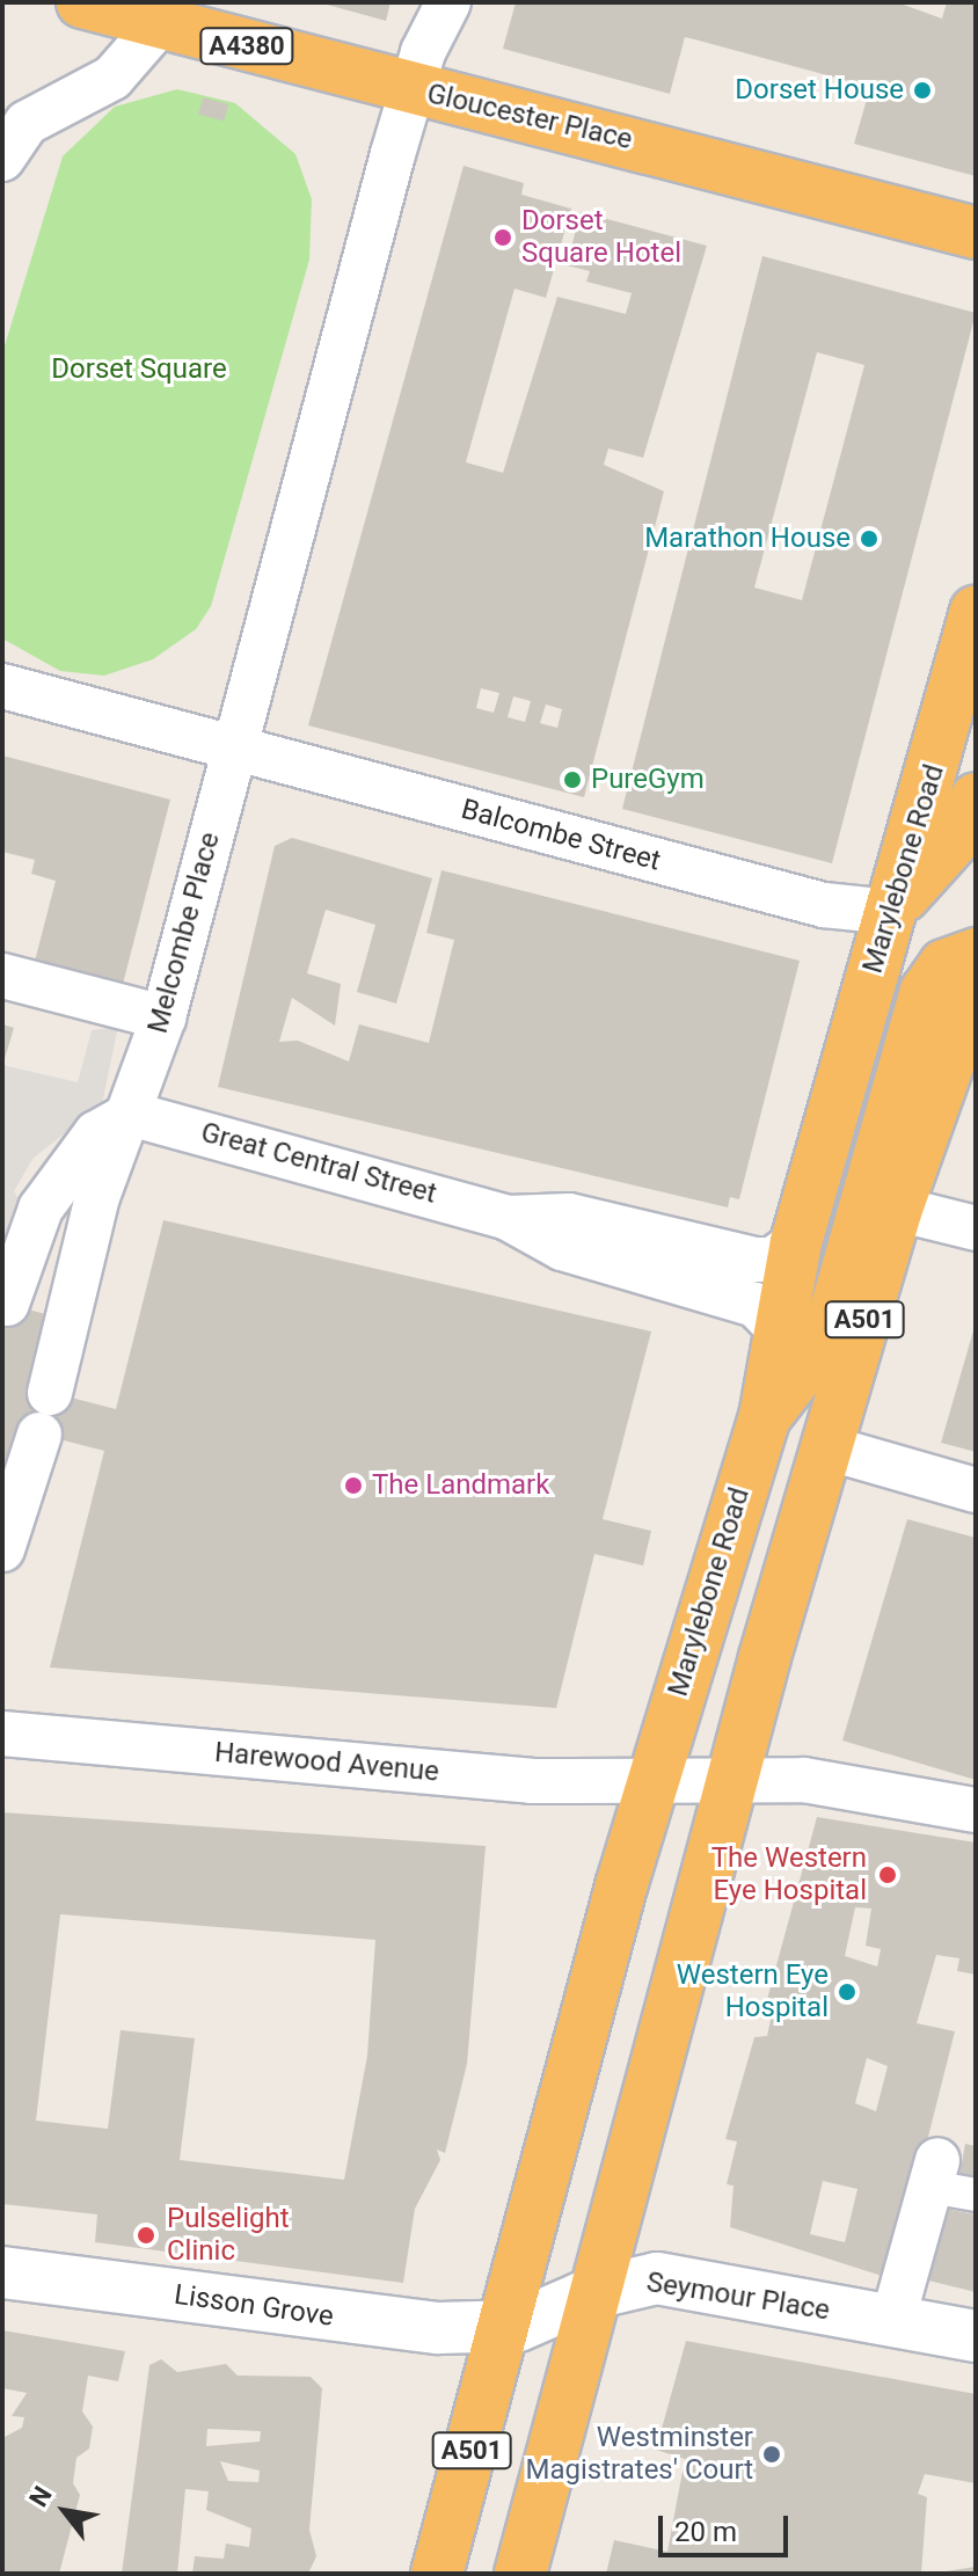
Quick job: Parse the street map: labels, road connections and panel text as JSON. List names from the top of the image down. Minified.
{"streets":{"highway":["A4380","Gloucester Place","Marylebone Road","A501"],"main road":["Seymour Place","Lisson Grove"],"street":["Balcombe Street","Melcombe Place","Great Central Street","Harewood Avenue"]},"crossings":[["Balcombe Street","Marylebone Road"],["Balcombe Street","Melcombe Place"],["Marylebone Road","Great Central Street"],["Marylebone Road","Harewood Avenue"],["Marylebone Road","Seymour Place"],["Marylebone Road","Lisson Grove"],["Melcombe Place","Great Central Street"],["A501","Harewood Avenue"],["A501","Seymour Place"],["Seymour Place","Lisson Grove"]],"parks":["Dorset Square"],"places":["Dorset House","Dorset Square Hotel","Marathon House","PureGym","The Landmark","The Western Eye Hospital","Western Eye Hospital","Pulselight Clinic","Westminster Magistrates' Court"],"scale_bar":"20 m","north":"top left"}
